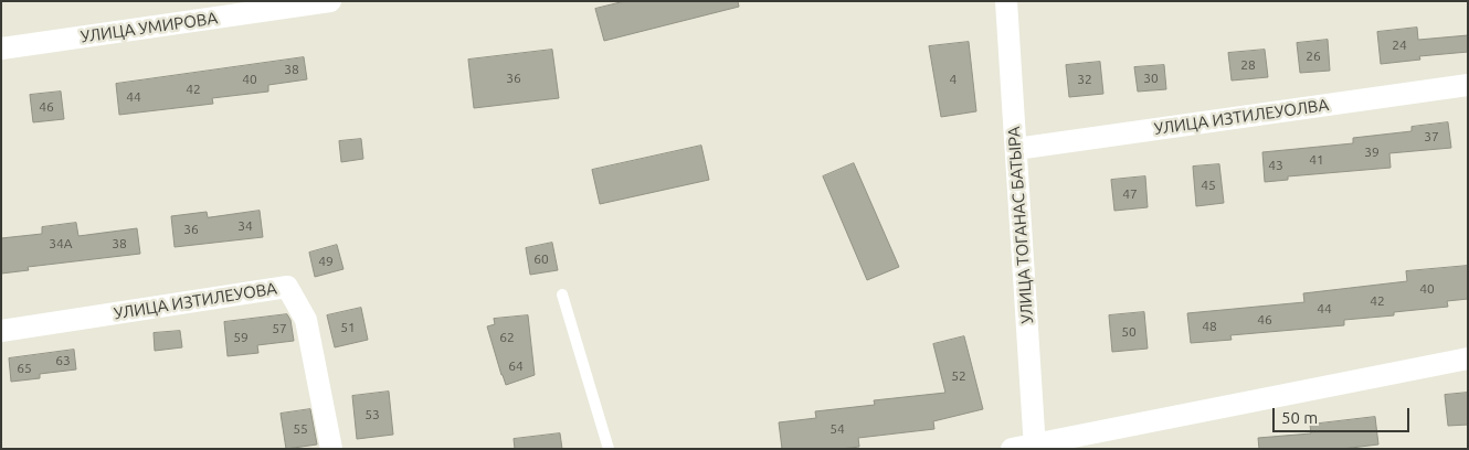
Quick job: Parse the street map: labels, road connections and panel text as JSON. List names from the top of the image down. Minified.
{"streets":{"street":["УЛИЦА УМИРОВА","УЛИЦА ИЗТИЛЕУОЛВА","УЛИЦА ТОГАНАС БАТЫРА","УЛИЦА ИЗТИЛЕУОВА"]},"crossings":[["УЛИЦА ИЗТИЛЕУОЛВА","УЛИЦА ТОГАНАС БАТЫРА"]],"house_numbers":["24","26","28","38","36","30","40","4","32","42","44","46","37","39","41","43","45","47","34","36","34А","38","60","49","40","42","44","46","48","51","57","50","59","62","63","64","65","52","53","55","54"],"scale_bar":"50 m"}
